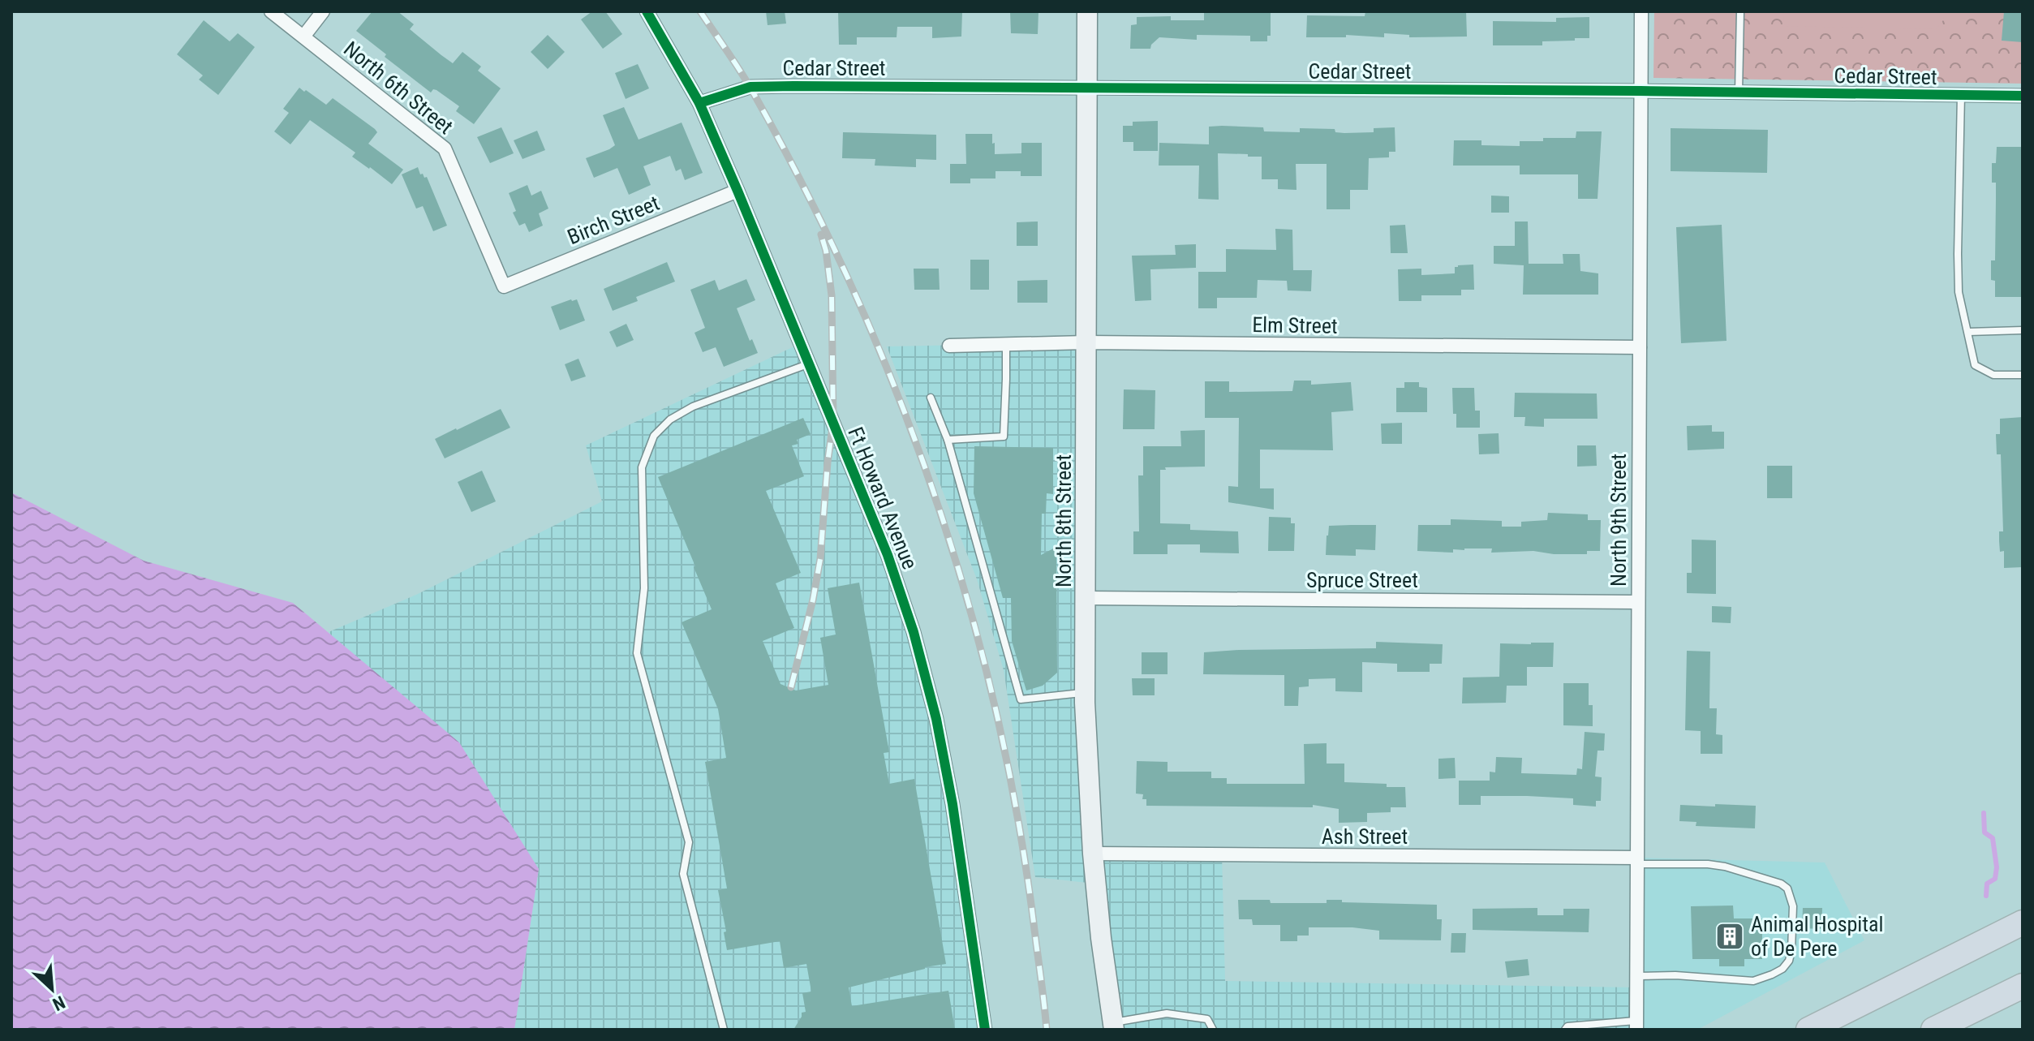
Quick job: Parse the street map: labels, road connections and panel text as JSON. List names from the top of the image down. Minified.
{"streets":{"main road":["North 8th Street"],"street":["Cedar Street","North 6th Street","Birch Street","Elm Street","Ft Howard Avenue","North 9th Street","Spruce Street","Ash Street"]},"crossings":[["Cedar Street","Ft Howard Avenue"],["Cedar Street","North 9th Street"],["Cedar Street","North 8th Street"],["North 6th Street","Birch Street"],["Birch Street","Ft Howard Avenue"],["Elm Street","North 9th Street"],["Elm Street","North 8th Street"],["North 9th Street","Spruce Street"],["North 9th Street","Ash Street"],["North 8th Street","Spruce Street"],["North 8th Street","Ash Street"]],"places":{"building":["Animal Hospital of De Pere"]},"north":"bottom right"}
